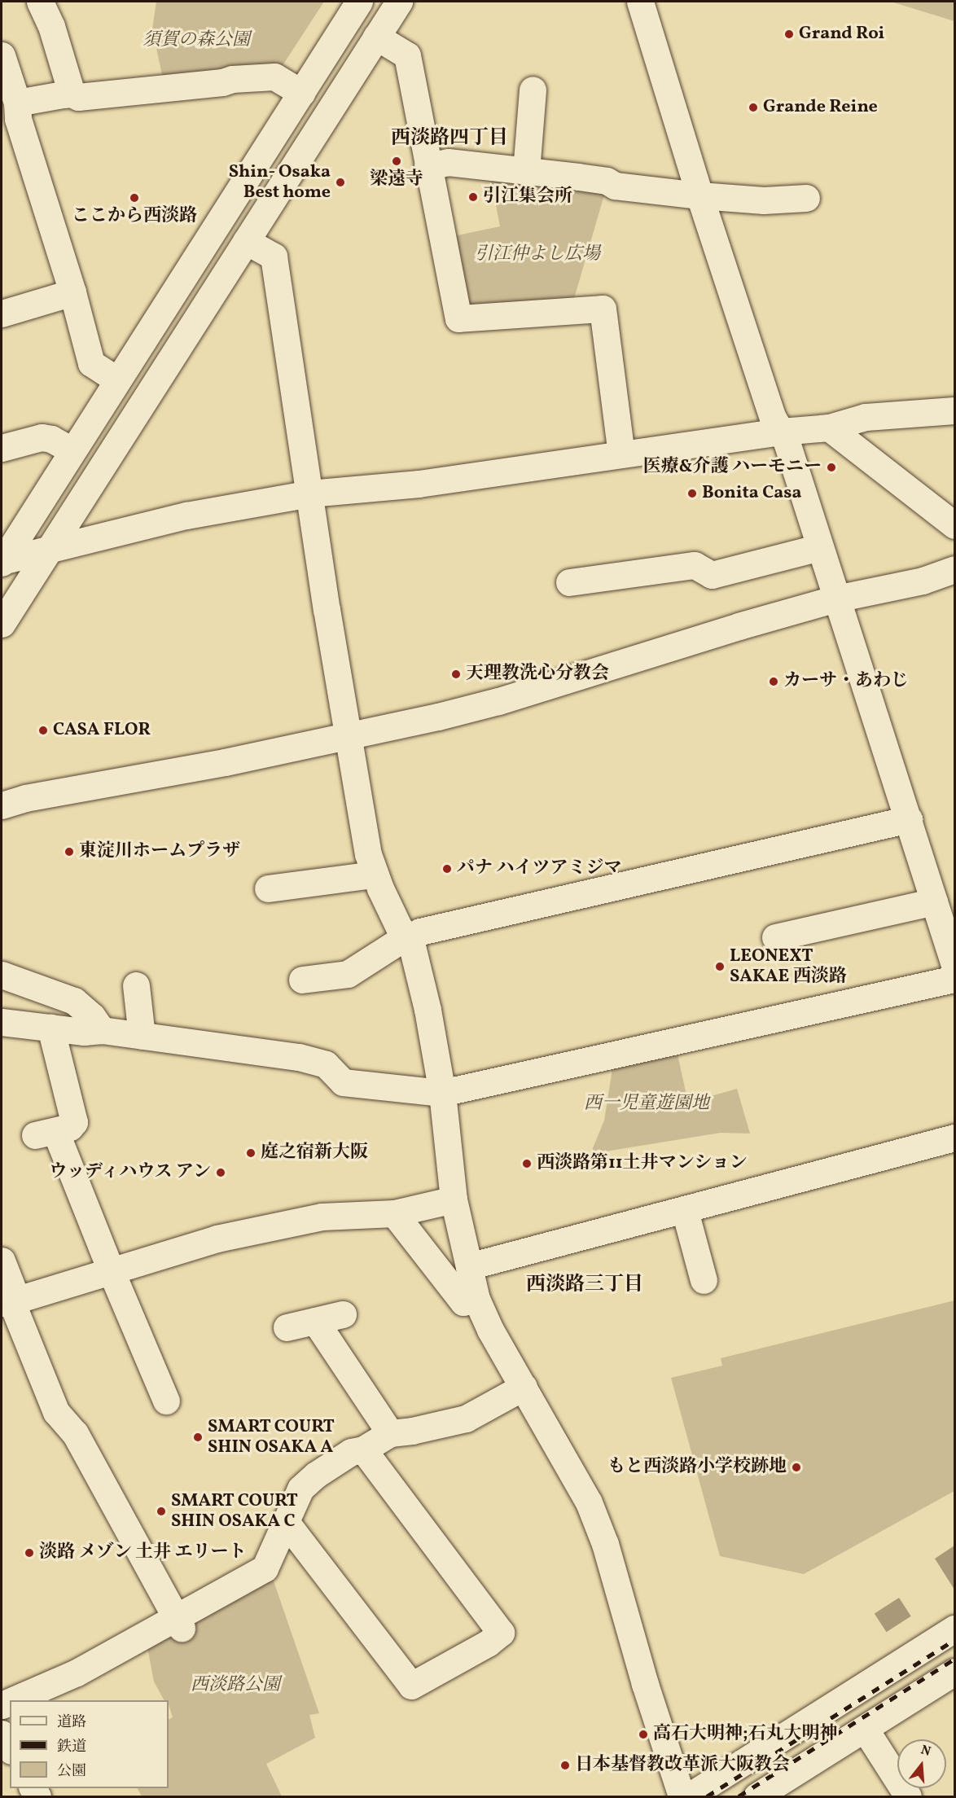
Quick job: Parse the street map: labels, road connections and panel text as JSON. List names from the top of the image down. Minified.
{"districts":["西淡路四丁目","西淡路三丁目"],"parks":["須賀の森公園","引江仲よし広場","西一児童遊園地","西淡路公園"],"places":["Grand Roi","Grande Reine","梁遠寺","Shin- Osaka Best home","引江集会所","ここから西淡路","医療&介護 ハーモニー","Bonita Casa","天理教洗心分教会","カーサ・あわじ","CASA FLOR","東淀川ホームプラザ","パナ ハイツアミジマ","LEONEXT SAKAE 西淡路","庭之宿新大阪","西淡路第11土井マンション","ウッディハウス アン","SMART COURT SHIN OSAKA A","もと西淡路小学校跡地","SMART COURT SHIN OSAKA C","淡路 メゾン 土井 エリート","高石大明神;石丸大明神","日本基督教改革派大阪教会"],"legend":["道路","鉄道","公園"],"north":"top"}
